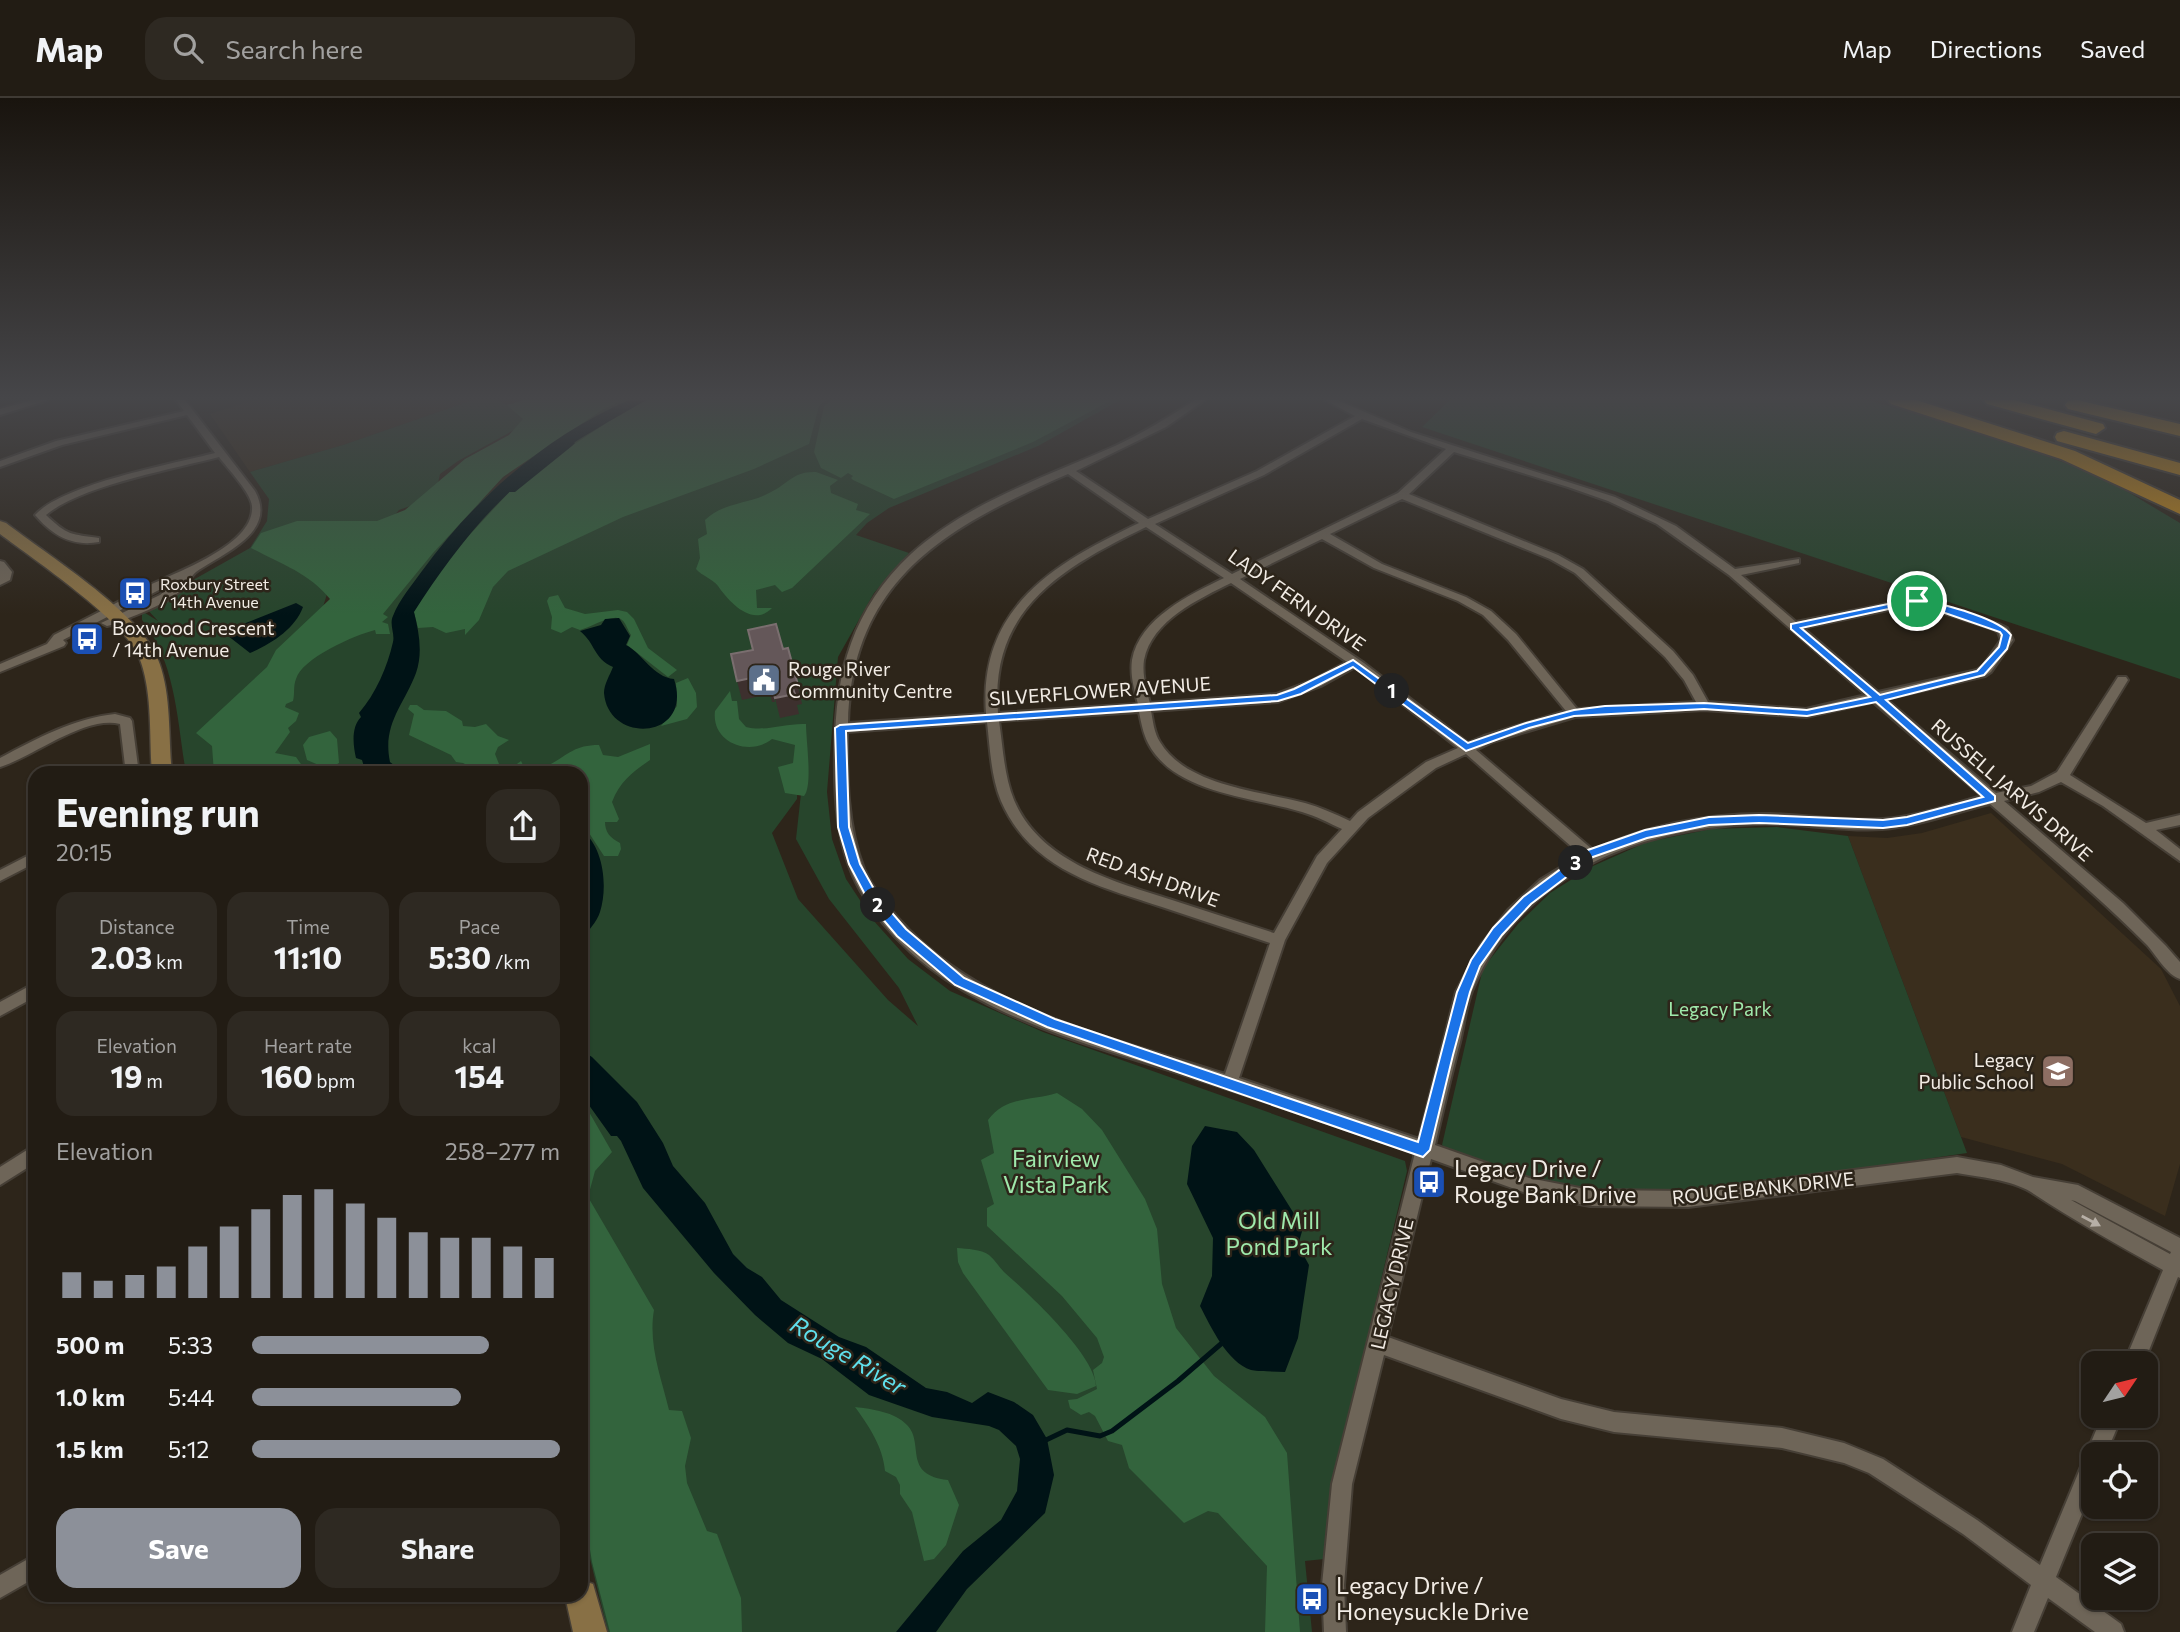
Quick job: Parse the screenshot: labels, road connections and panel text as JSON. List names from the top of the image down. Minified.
{"streets":{"street":["LADY FERN DRIVE","SILVERFLOWER AVENUE","RUSSELL JARVIS DRIVE","RED ASH DRIVE","ROUGE BANK DRIVE","LEGACY DRIVE"]},"crossings":[["LADY FERN DRIVE","SILVERFLOWER AVENUE"],["LADY FERN DRIVE","RED ASH DRIVE"],["LADY FERN DRIVE","LEGACY DRIVE"],["SILVERFLOWER AVENUE","RED ASH DRIVE"],["SILVERFLOWER AVENUE","ROUGE BANK DRIVE"],["RUSSELL JARVIS DRIVE","LEGACY DRIVE"],["ROUGE BANK DRIVE","LEGACY DRIVE"]],"water":["Rouge River"],"parks":["Legacy Park","Fairview Vista Park","Old Mill Pond Park"],"places":{"bus stop":["Roxbury Street / 14th Avenue","Boxwood Crescent / 14th Avenue","Legacy Drive / Rouge Bank Drive","Legacy Drive / Honeysuckle Drive"],"public building":["Rouge River Community Centre"],"school or university":["Legacy Public School"]},"north":"top right","page":{"header":"Map","search":"Search here","nav":["Map","Directions","Saved"],"pins":["1","3","2"],"heading":["Evening run","20:15"],"stats":[["Distance","2.03 km"],["Time","11:10"],["Pace","5:30 /km"],["Elevation","19 m"],["Heart rate","160 bpm"],["kcal","154"]],"chart":["Elevation","258–277 m"],"list":[{"name":"500 m","note":"5:33"},{"name":"1.0 km","note":"5:44"},{"name":"1.5 km","note":"5:12"}],"buttons":["Save","Share"]}}
